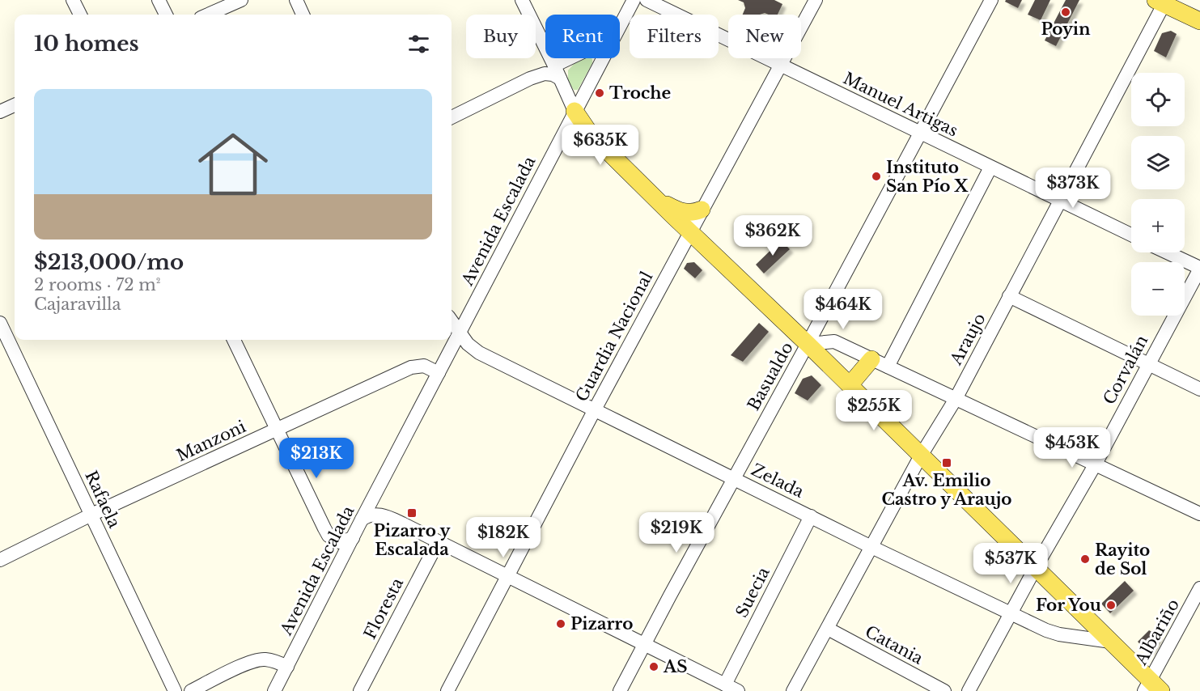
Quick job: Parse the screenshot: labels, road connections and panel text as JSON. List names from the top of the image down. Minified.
{"streets":{"street":["Manuel Artigas","Avenida Escalada","Guardia Nacional","Araujo","Corvalán","Basualdo","Manzoni","Zelada","Rafaela","Suecia","Floresta","Albariño","Catania"]},"crossings":[["Manuel Artigas","Guardia Nacional"],["Manuel Artigas","Araujo"],["Manuel Artigas","Basualdo"],["Avenida Escalada","Manzoni"],["Avenida Escalada","Zelada"],["Guardia Nacional","Zelada"],["Araujo","Zelada"],["Araujo","Catania"],["Corvalán","Zelada"],["Basualdo","Zelada"],["Manzoni","Rafaela"],["Zelada","Suecia"]],"places":{"other":["Poyin","Troche","Instituto San Pío X","Rayito de Sol","For You","Pizarro","AS"],"transit":["Av. Emilio Castro y Araujo","Pizarro y Escalada"]},"page":{"chip":["Buy","Rent","Filters","New"],"heading":"10 homes","map_buttons":["+","−"],"list":[{"name":"$213,000/mo","note":"2 rooms · 72 m² · Cajaravilla"}],"price":["$635K","$373K","$362K","$464K","$255K","$453K","$213K","$219K","$182K","$537K"]}}
